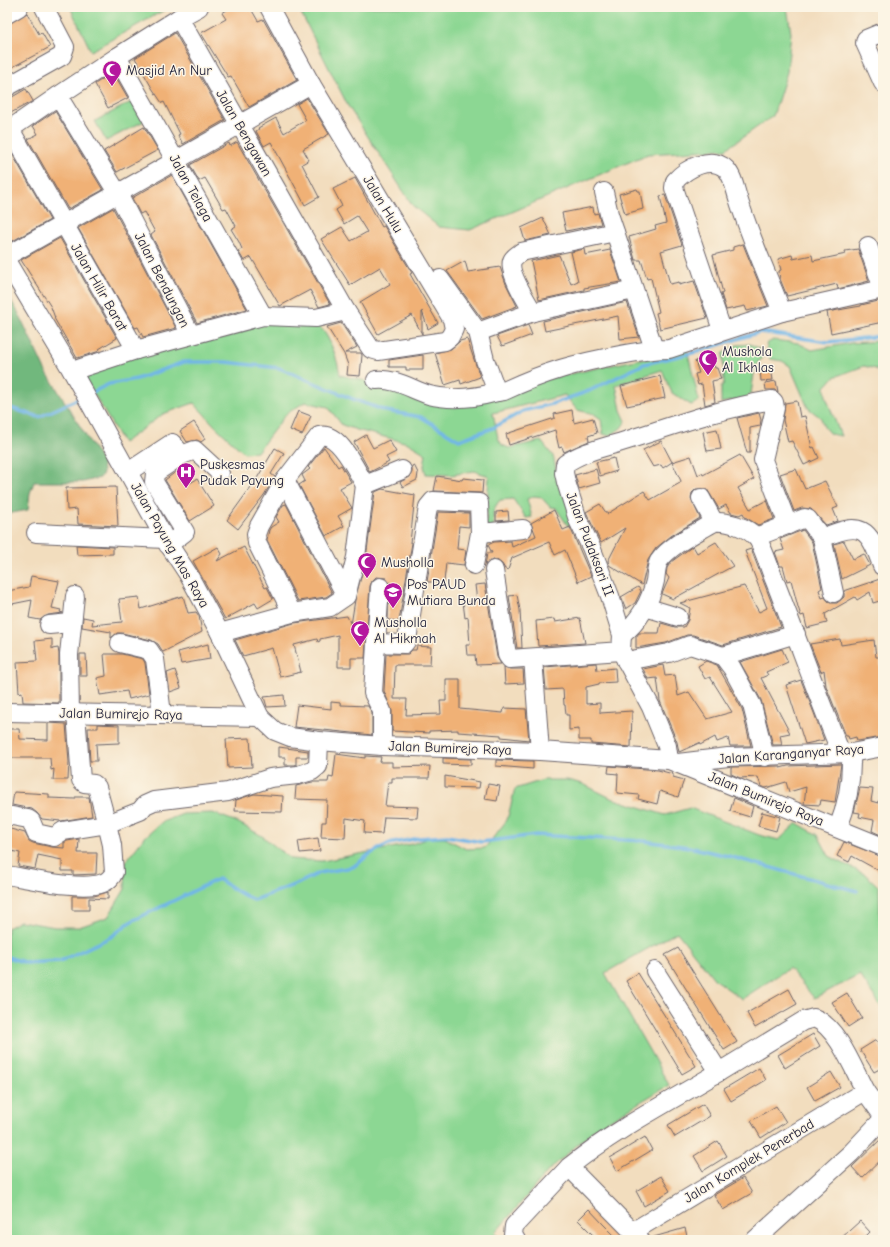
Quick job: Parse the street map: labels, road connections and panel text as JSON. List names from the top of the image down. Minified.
{"streets":{"street":["Jalan Bengawan","Jalan Telaga","Jalan Hulu","Jalan Bendungan","Jalan Hilir Barat","Jalan Pudaksari II","Jalan Payung Mas Raya","Jalan Bumirejo Raya","Jalan Karanganyar Raya","Jalan Komplek Penerbad"]},"crossings":[["Jalan Bengawan","Jalan Hulu"],["Jalan Bendungan","Jalan Hilir Barat"],["Jalan Bendungan","Jalan Payung Mas Raya"],["Jalan Pudaksari II","Jalan Bumirejo Raya"],["Jalan Pudaksari II","Jalan Karanganyar Raya"],["Jalan Payung Mas Raya","Jalan Bumirejo Raya"],["Jalan Bumirejo Raya","Jalan Karanganyar Raya"]],"places":{"mosque":["Masjid An Nur","Mushola Al Ikhlas","Musholla","Musholla Al Hikmah"],"hospital":["Puskesmas Pudak Payung"],"school or university":["Pos PAUD Mutiara Bunda"]}}
